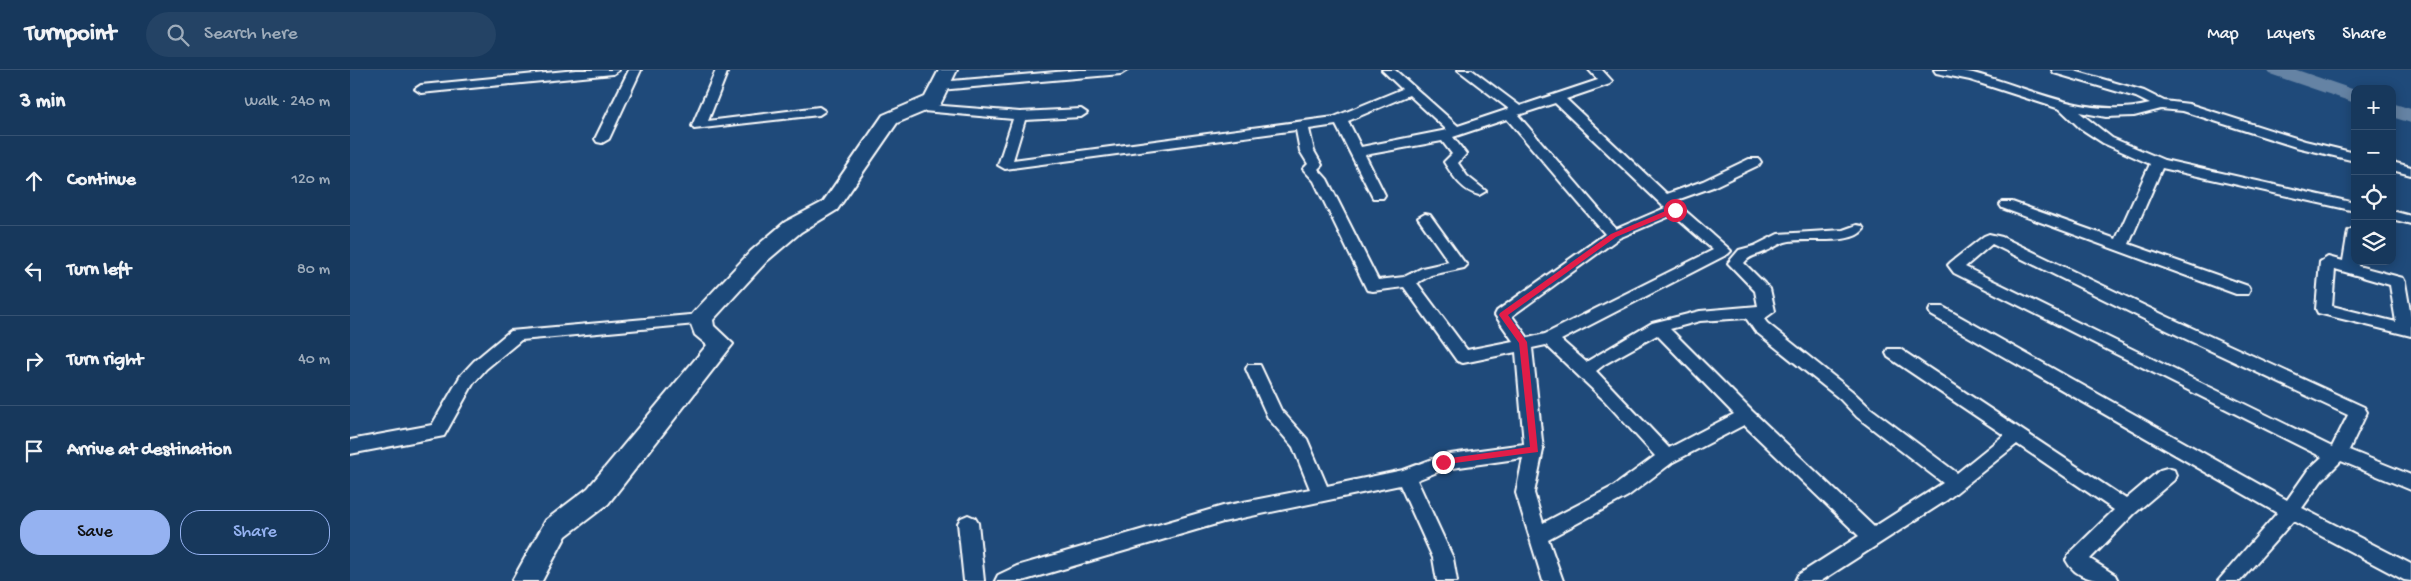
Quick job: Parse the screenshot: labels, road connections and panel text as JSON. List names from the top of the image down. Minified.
{"page":{"header":"Turnpoint","search":"Search here","nav":["Map","Layers","Share"],"heading":["3 min","Walk · 240 m"],"map_buttons":["+","−"],"list":[["Continue","120 m"],["Turn left","80 m"],["Turn right","40 m"],"Arrive at destination"],"buttons":["Save","Share"]}}
